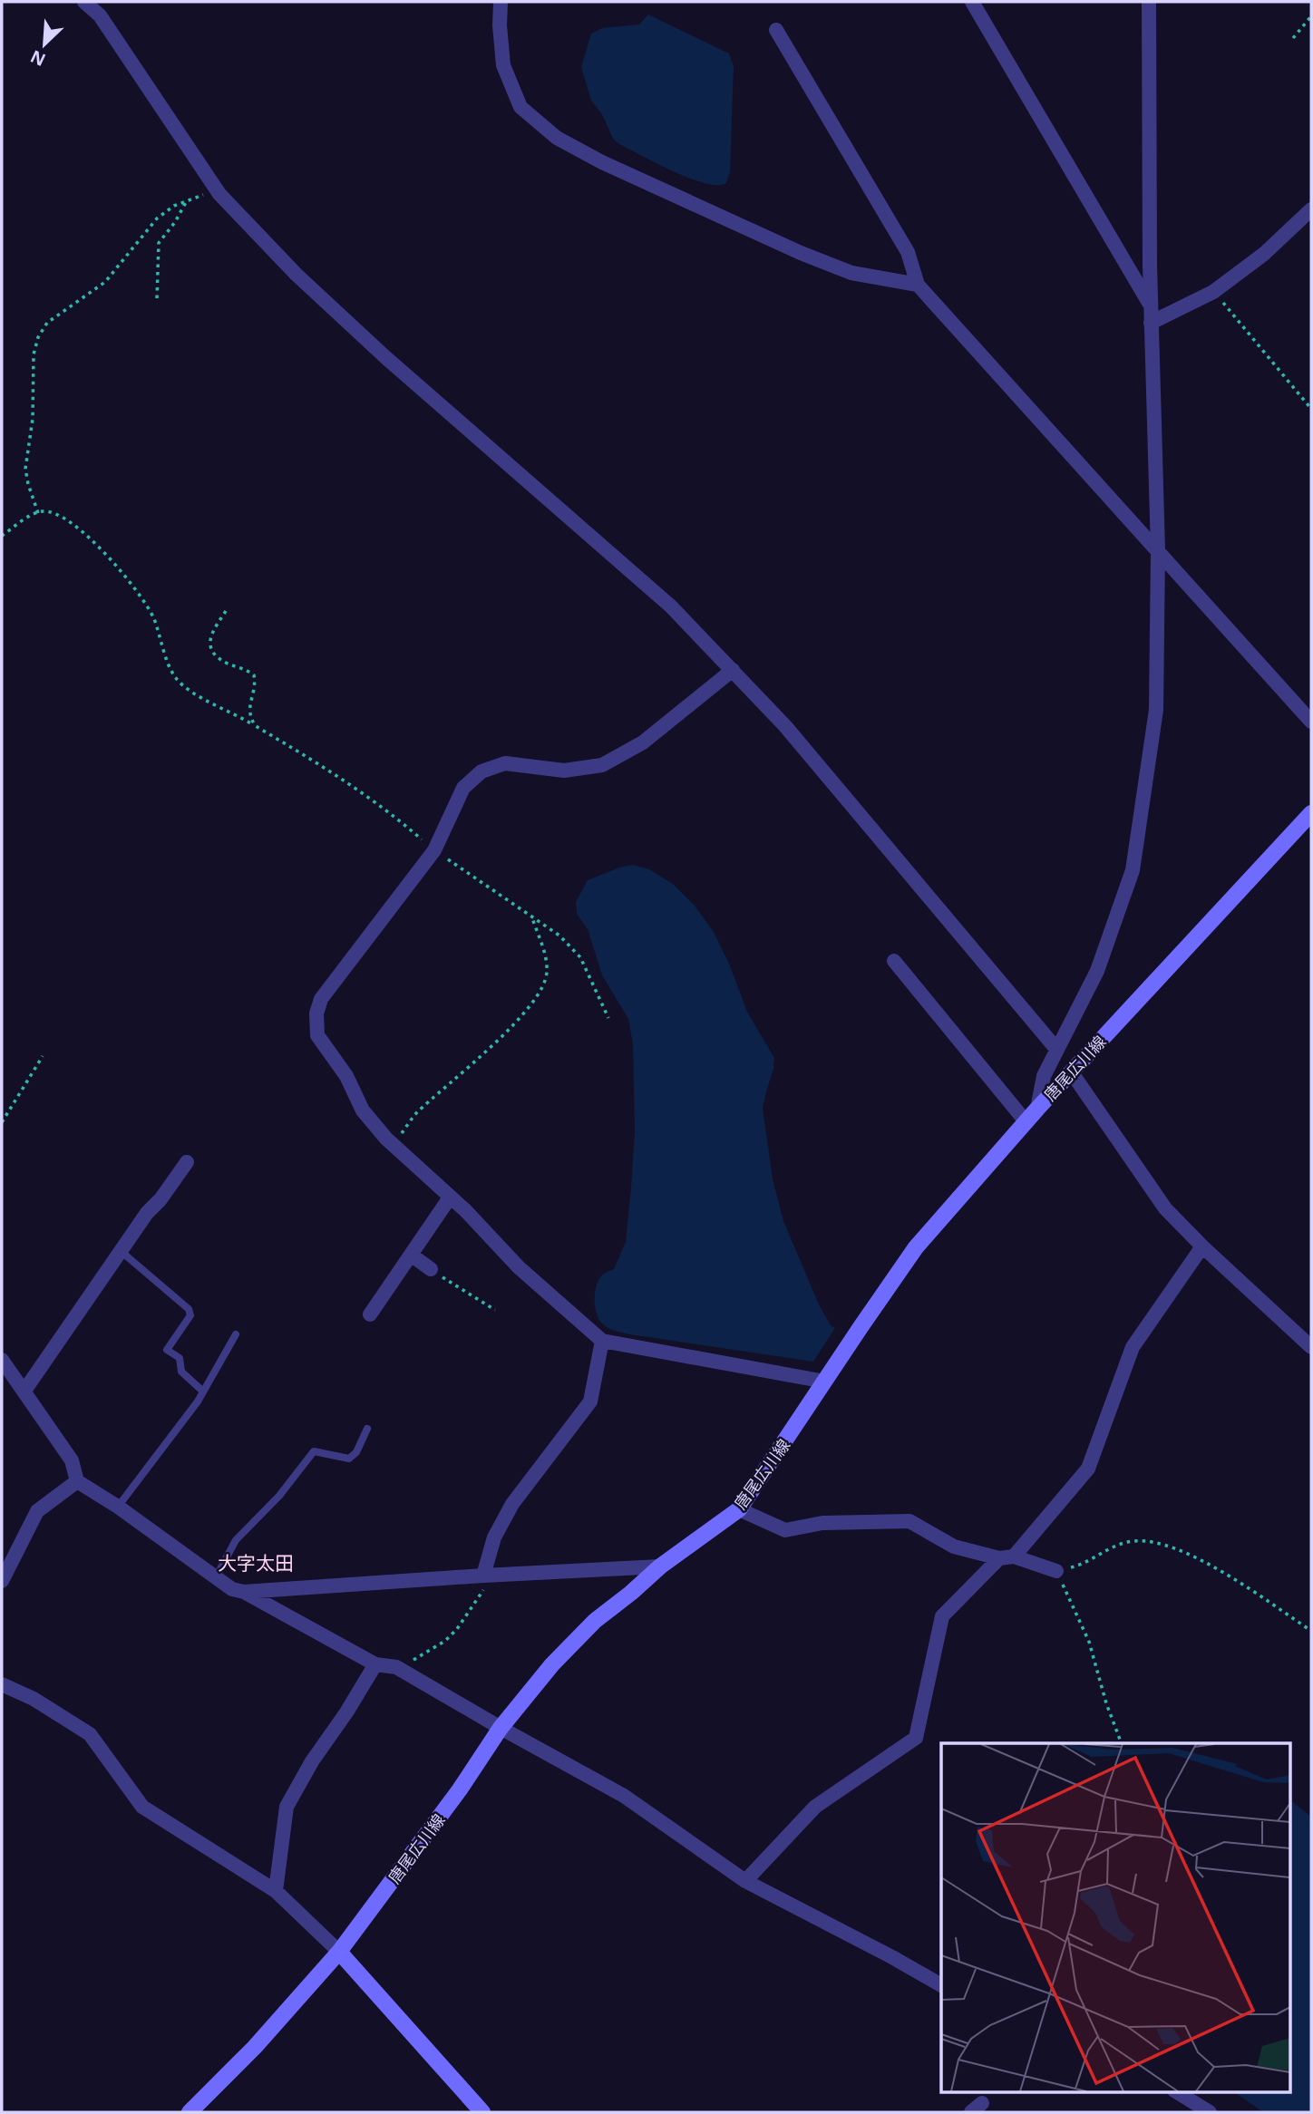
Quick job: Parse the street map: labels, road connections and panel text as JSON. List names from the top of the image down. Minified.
{"streets":{"main road":["唐尾広川線"]},"districts":["大字太田"],"north":"bottom left"}
